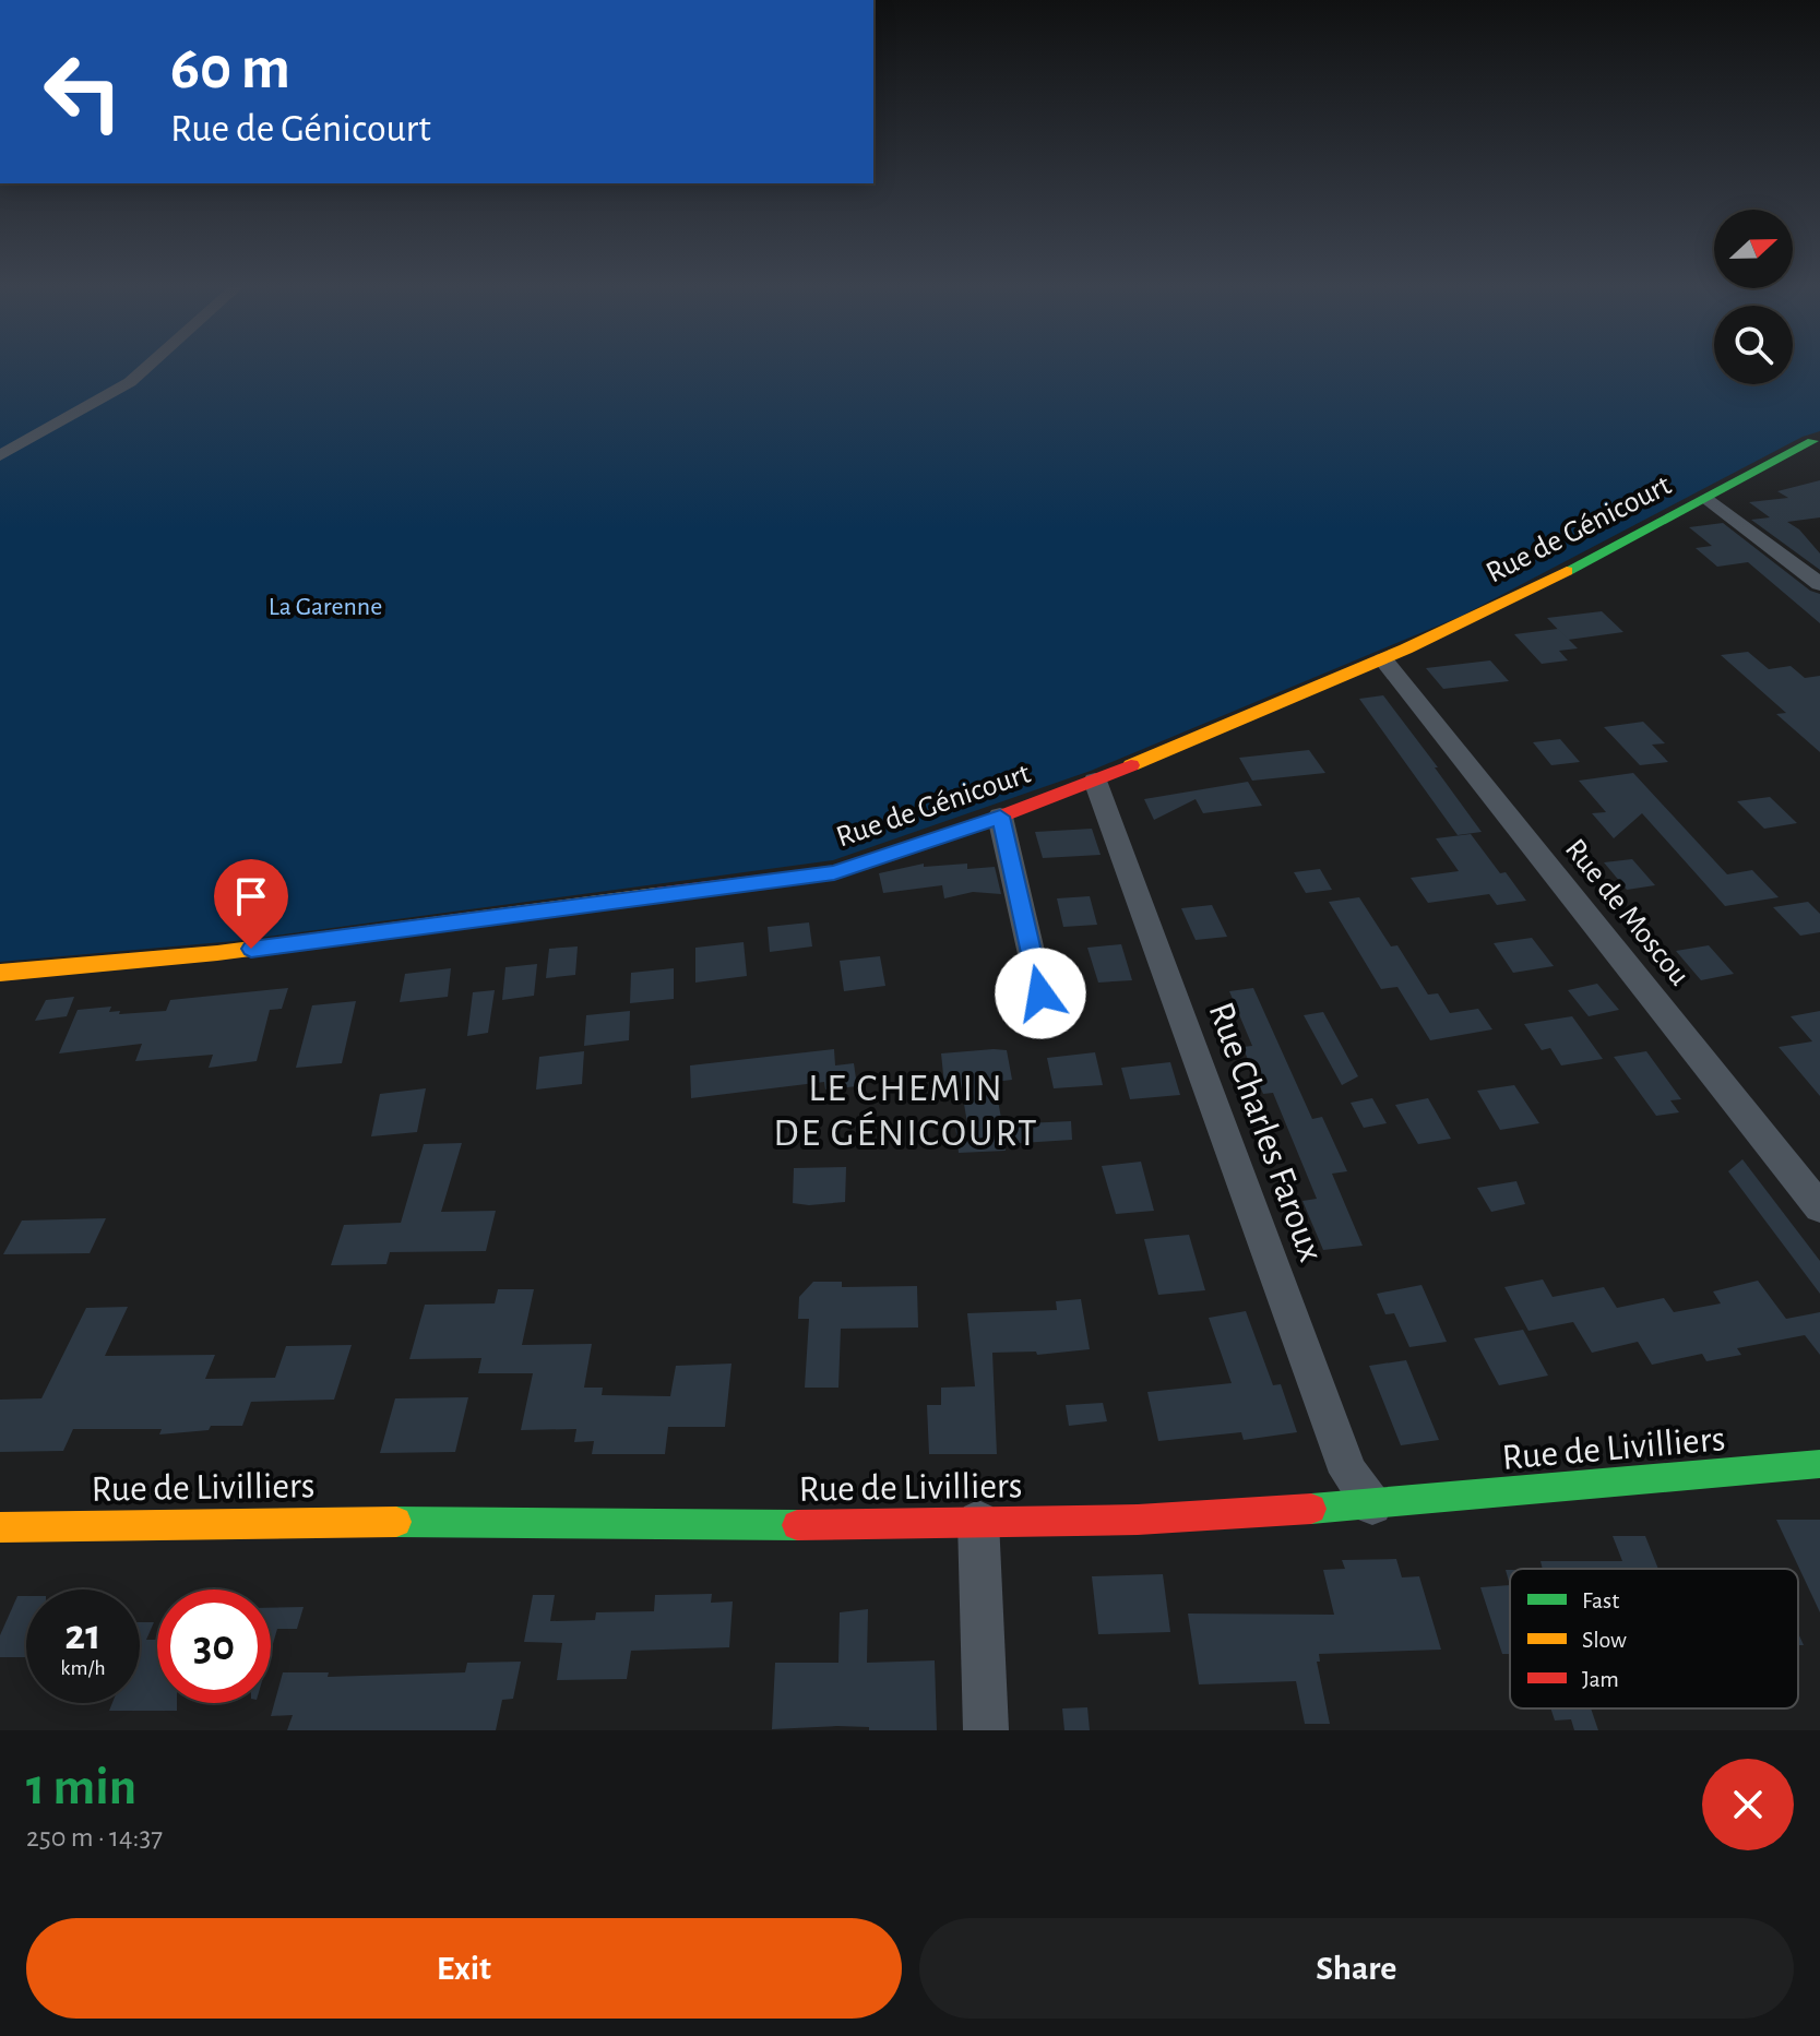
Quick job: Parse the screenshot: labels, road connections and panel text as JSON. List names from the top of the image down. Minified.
{"streets":{"street":["Rue de Génicourt","Rue de Moscou","Rue Charles Faroux","Rue de Livilliers"]},"crossings":[["Rue de Génicourt","Rue de Moscou"],["Rue de Génicourt","Rue Charles Faroux"],["Rue Charles Faroux","Rue de Livilliers"]],"districts":["LE CHEMIN DE GÉNICOURT"],"parks":["La Garenne"],"legend":["Fast","Slow","Jam"],"north":"right","page":{"turn":["60 m","Rue de Génicourt"],"speed":"21 km/h","limit":"30","heading":["1 min","250 m · 14:37"],"buttons":["Exit","Share"]}}
